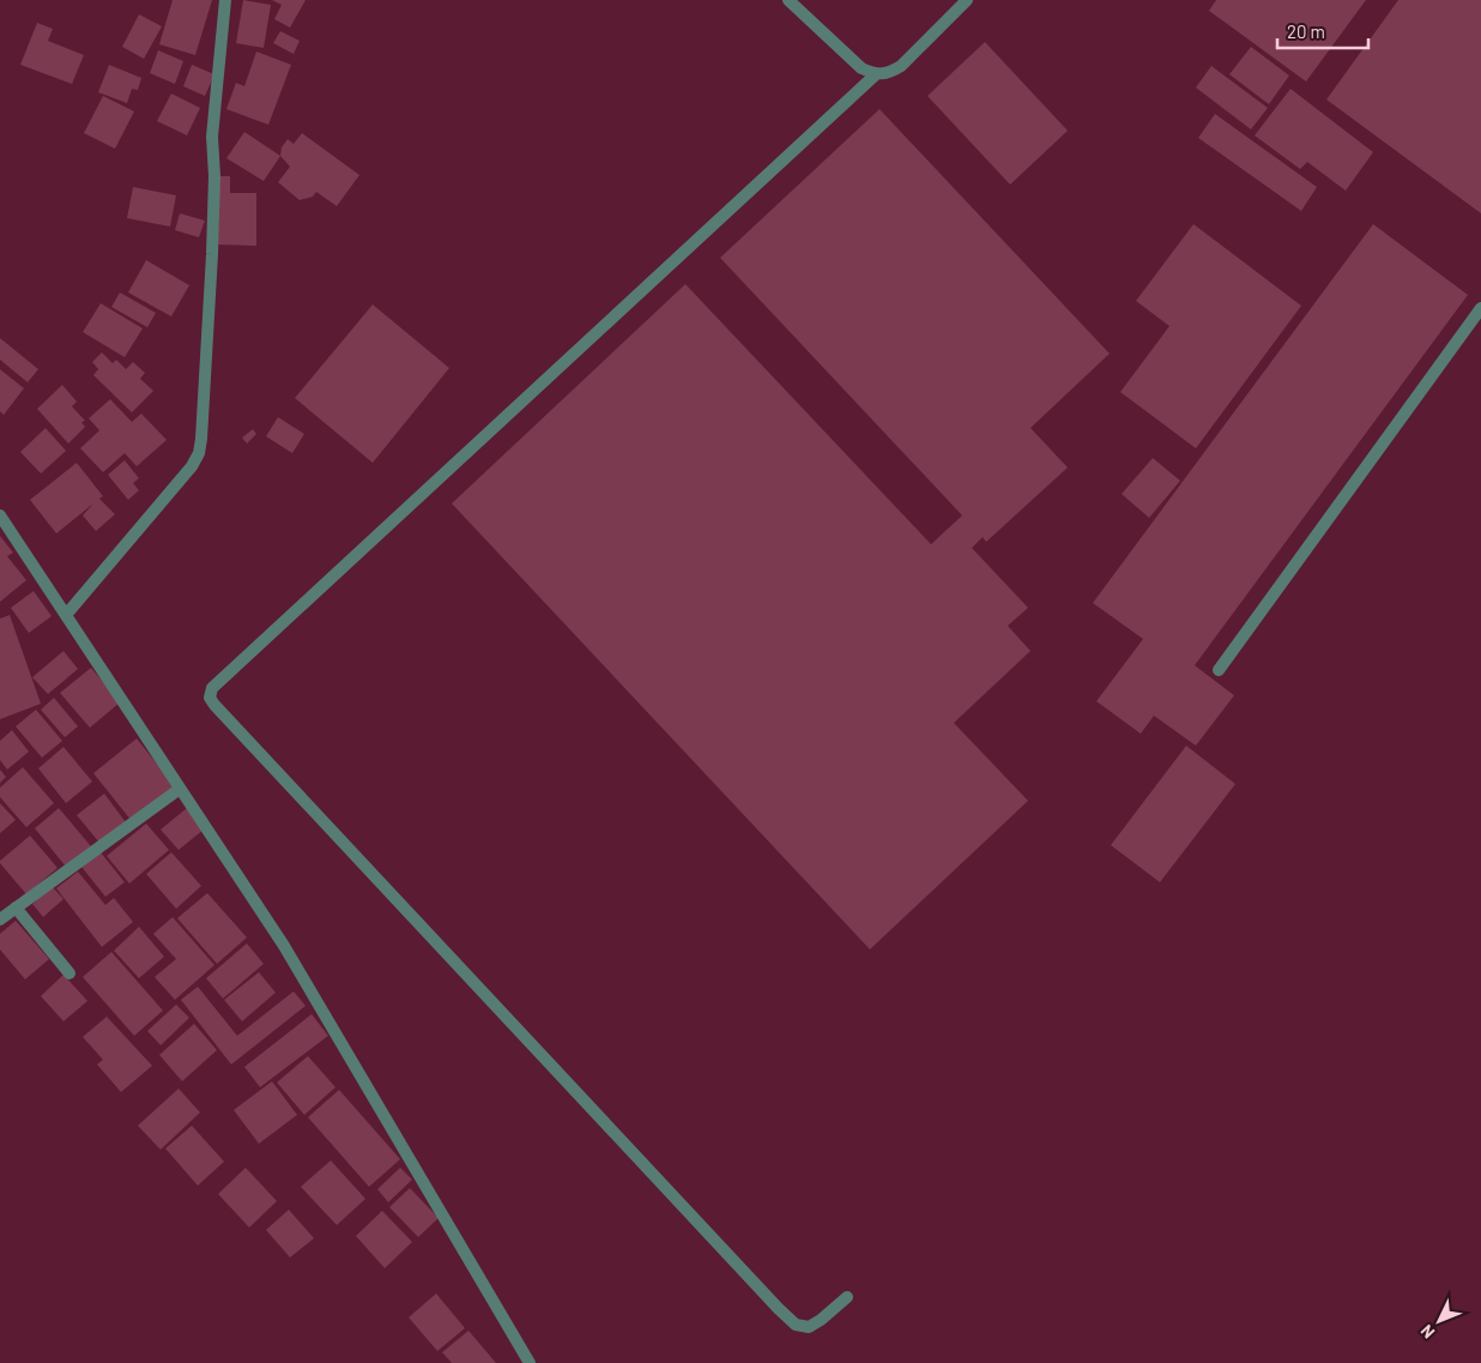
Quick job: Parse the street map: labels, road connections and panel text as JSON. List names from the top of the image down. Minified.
{"scale_bar":"20 m","north":"bottom left"}
